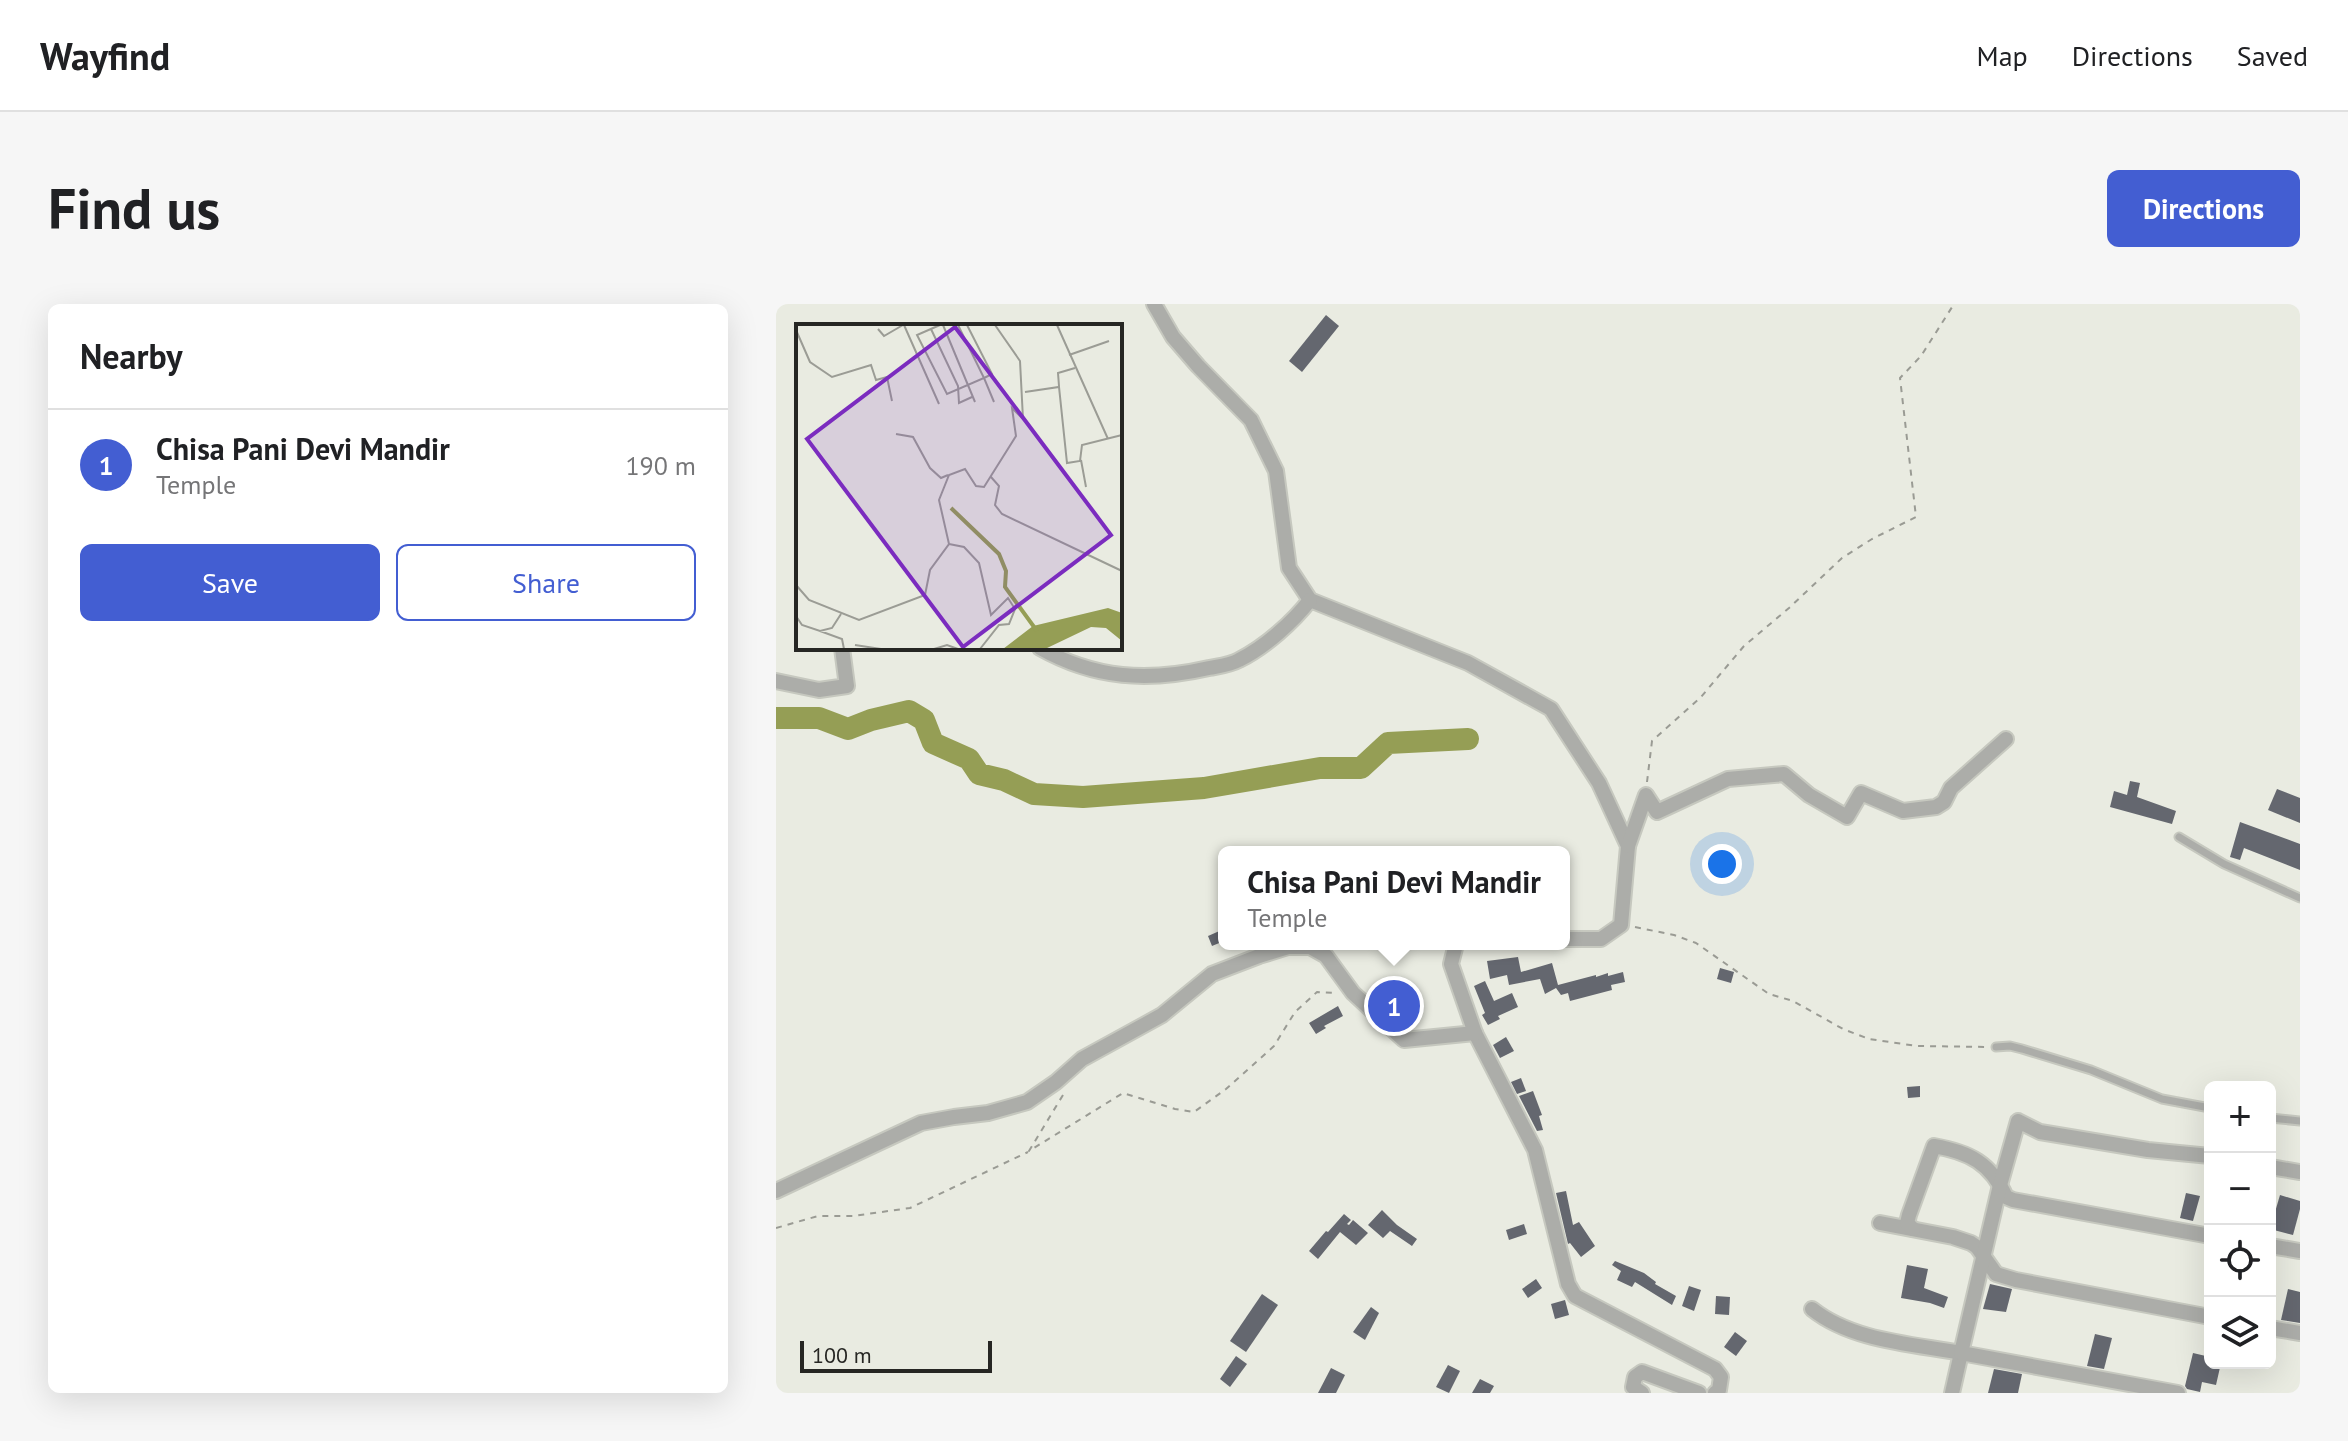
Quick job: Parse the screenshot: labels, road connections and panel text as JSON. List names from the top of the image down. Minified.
{"scale_bar":"100 m","page":{"header":"Wayfind","nav":["Map","Directions","Saved"],"buttons":["Directions",["Save","Share"]],"title":"Find us","heading":"Nearby","list":[{"mark":"1","name":"Chisa Pani Devi Mandir","note":"Temple","value":"190 m"}],"popup":["Chisa Pani Devi Mandir","Temple"],"pins":"1","map_buttons":["+","−"],"scale":"100 m"}}
